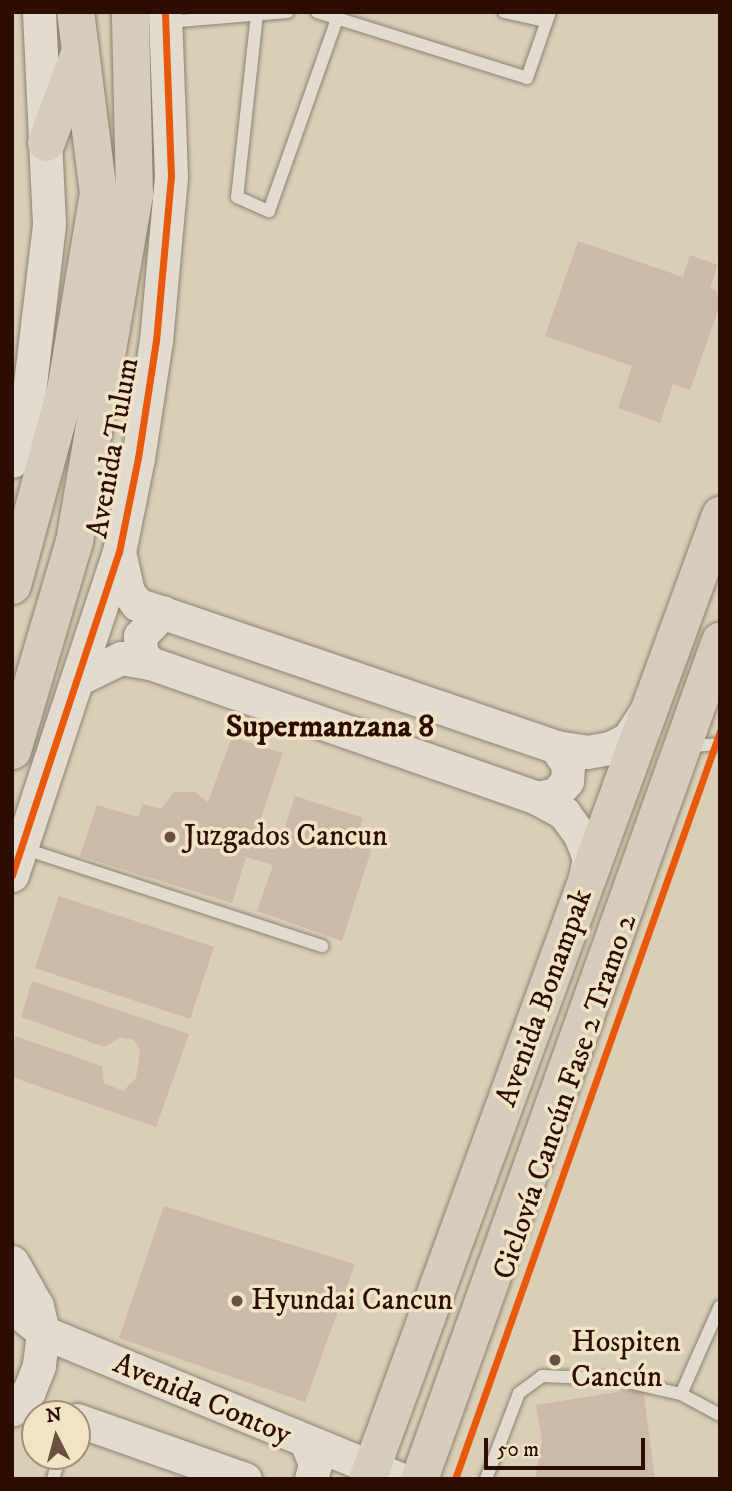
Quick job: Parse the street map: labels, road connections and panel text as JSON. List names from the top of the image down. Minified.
{"streets":{"main road":["Avenida Tulum","Avenida Bonampak"],"street":["Avenida Contoy"],"cycle path":["Ciclovía Cancún Fase 2 Tramo 2"]},"crossings":[["Avenida Bonampak","Avenida Contoy"]],"districts":["Supermanzana 8"],"places":["Juzgados Cancun","Hyundai Cancun","Hospiten Cancún"],"scale_bar":"50 m","north":"top"}
